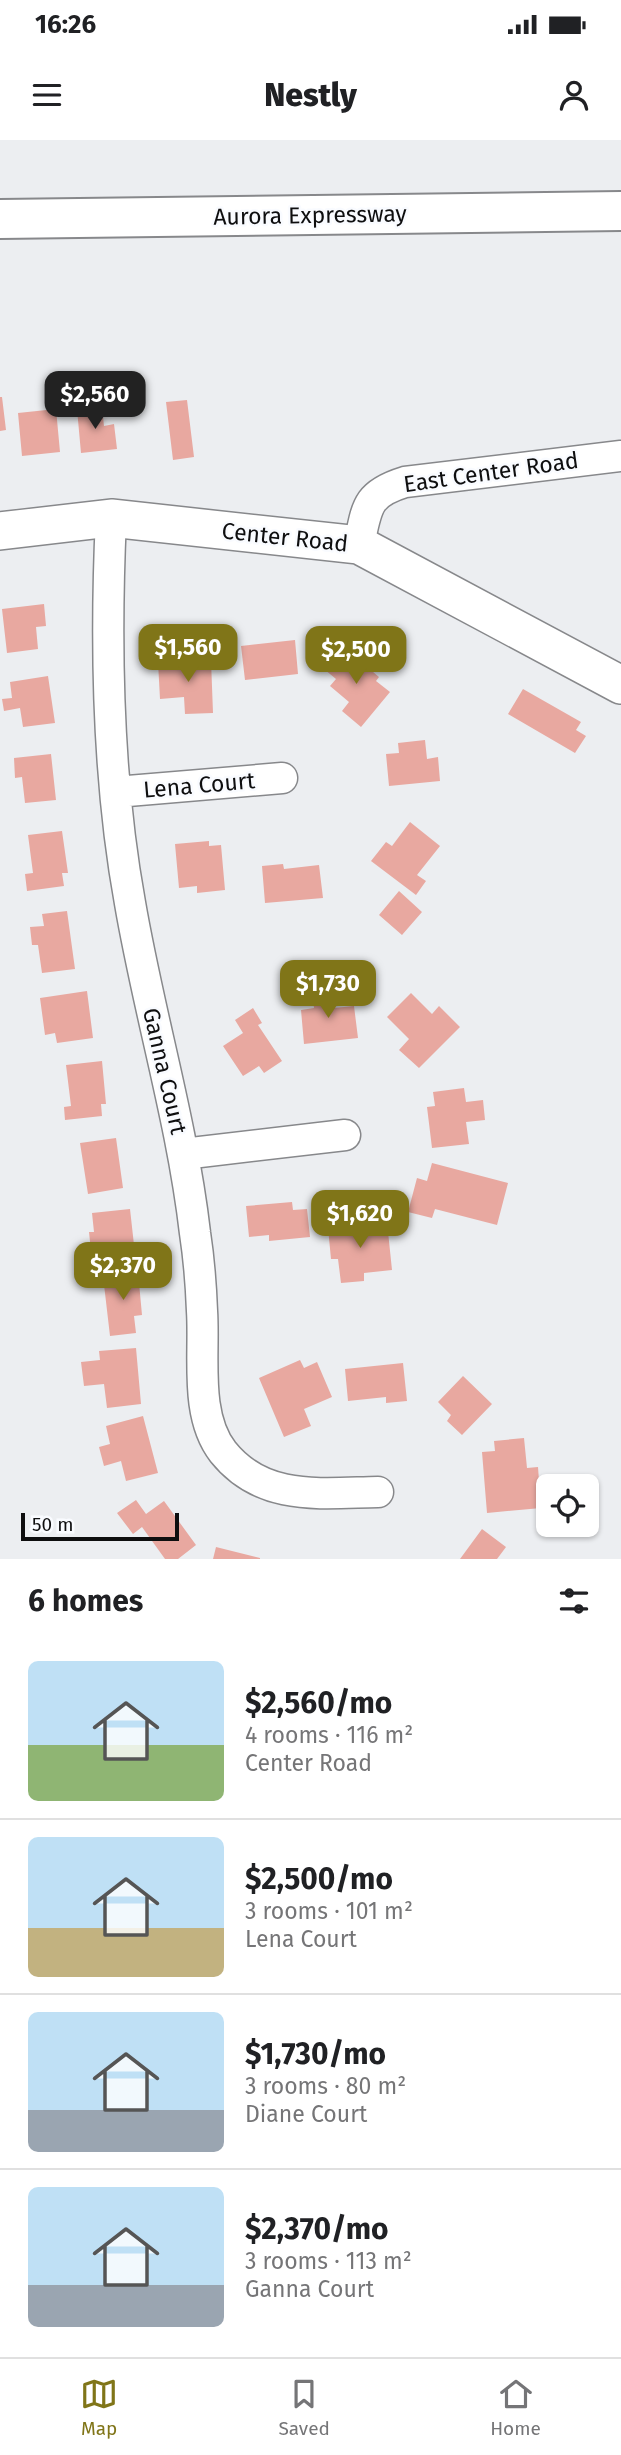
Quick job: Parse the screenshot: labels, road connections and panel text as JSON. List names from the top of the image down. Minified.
{"streets":{"highway":["Aurora Expressway"],"main road":["Center Road"],"street":["East Center Road","Lena Court","Ganna Court"]},"crossings":[["East Center Road","Center Road"],["Center Road","Ganna Court"],["Lena Court","Ganna Court"]],"scale_bar":"50 m","page":{"status":"16:26","header":"Nestly","price":["$2,560","$1,560","$2,500","$1,730","$1,620","$2,370"],"scale":"50 m","heading":"6 homes","list":[{"name":"$2,560/mo","note":"4 rooms · 116 m² · Center Road"},{"name":"$2,500/mo","note":"3 rooms · 101 m² · Lena Court"},{"name":"$1,730/mo","note":"3 rooms · 80 m² · Diane Court"},{"name":"$2,370/mo","note":"3 rooms · 113 m² · Ganna Court"}],"tabs":["Map","Saved","Home"]}}
